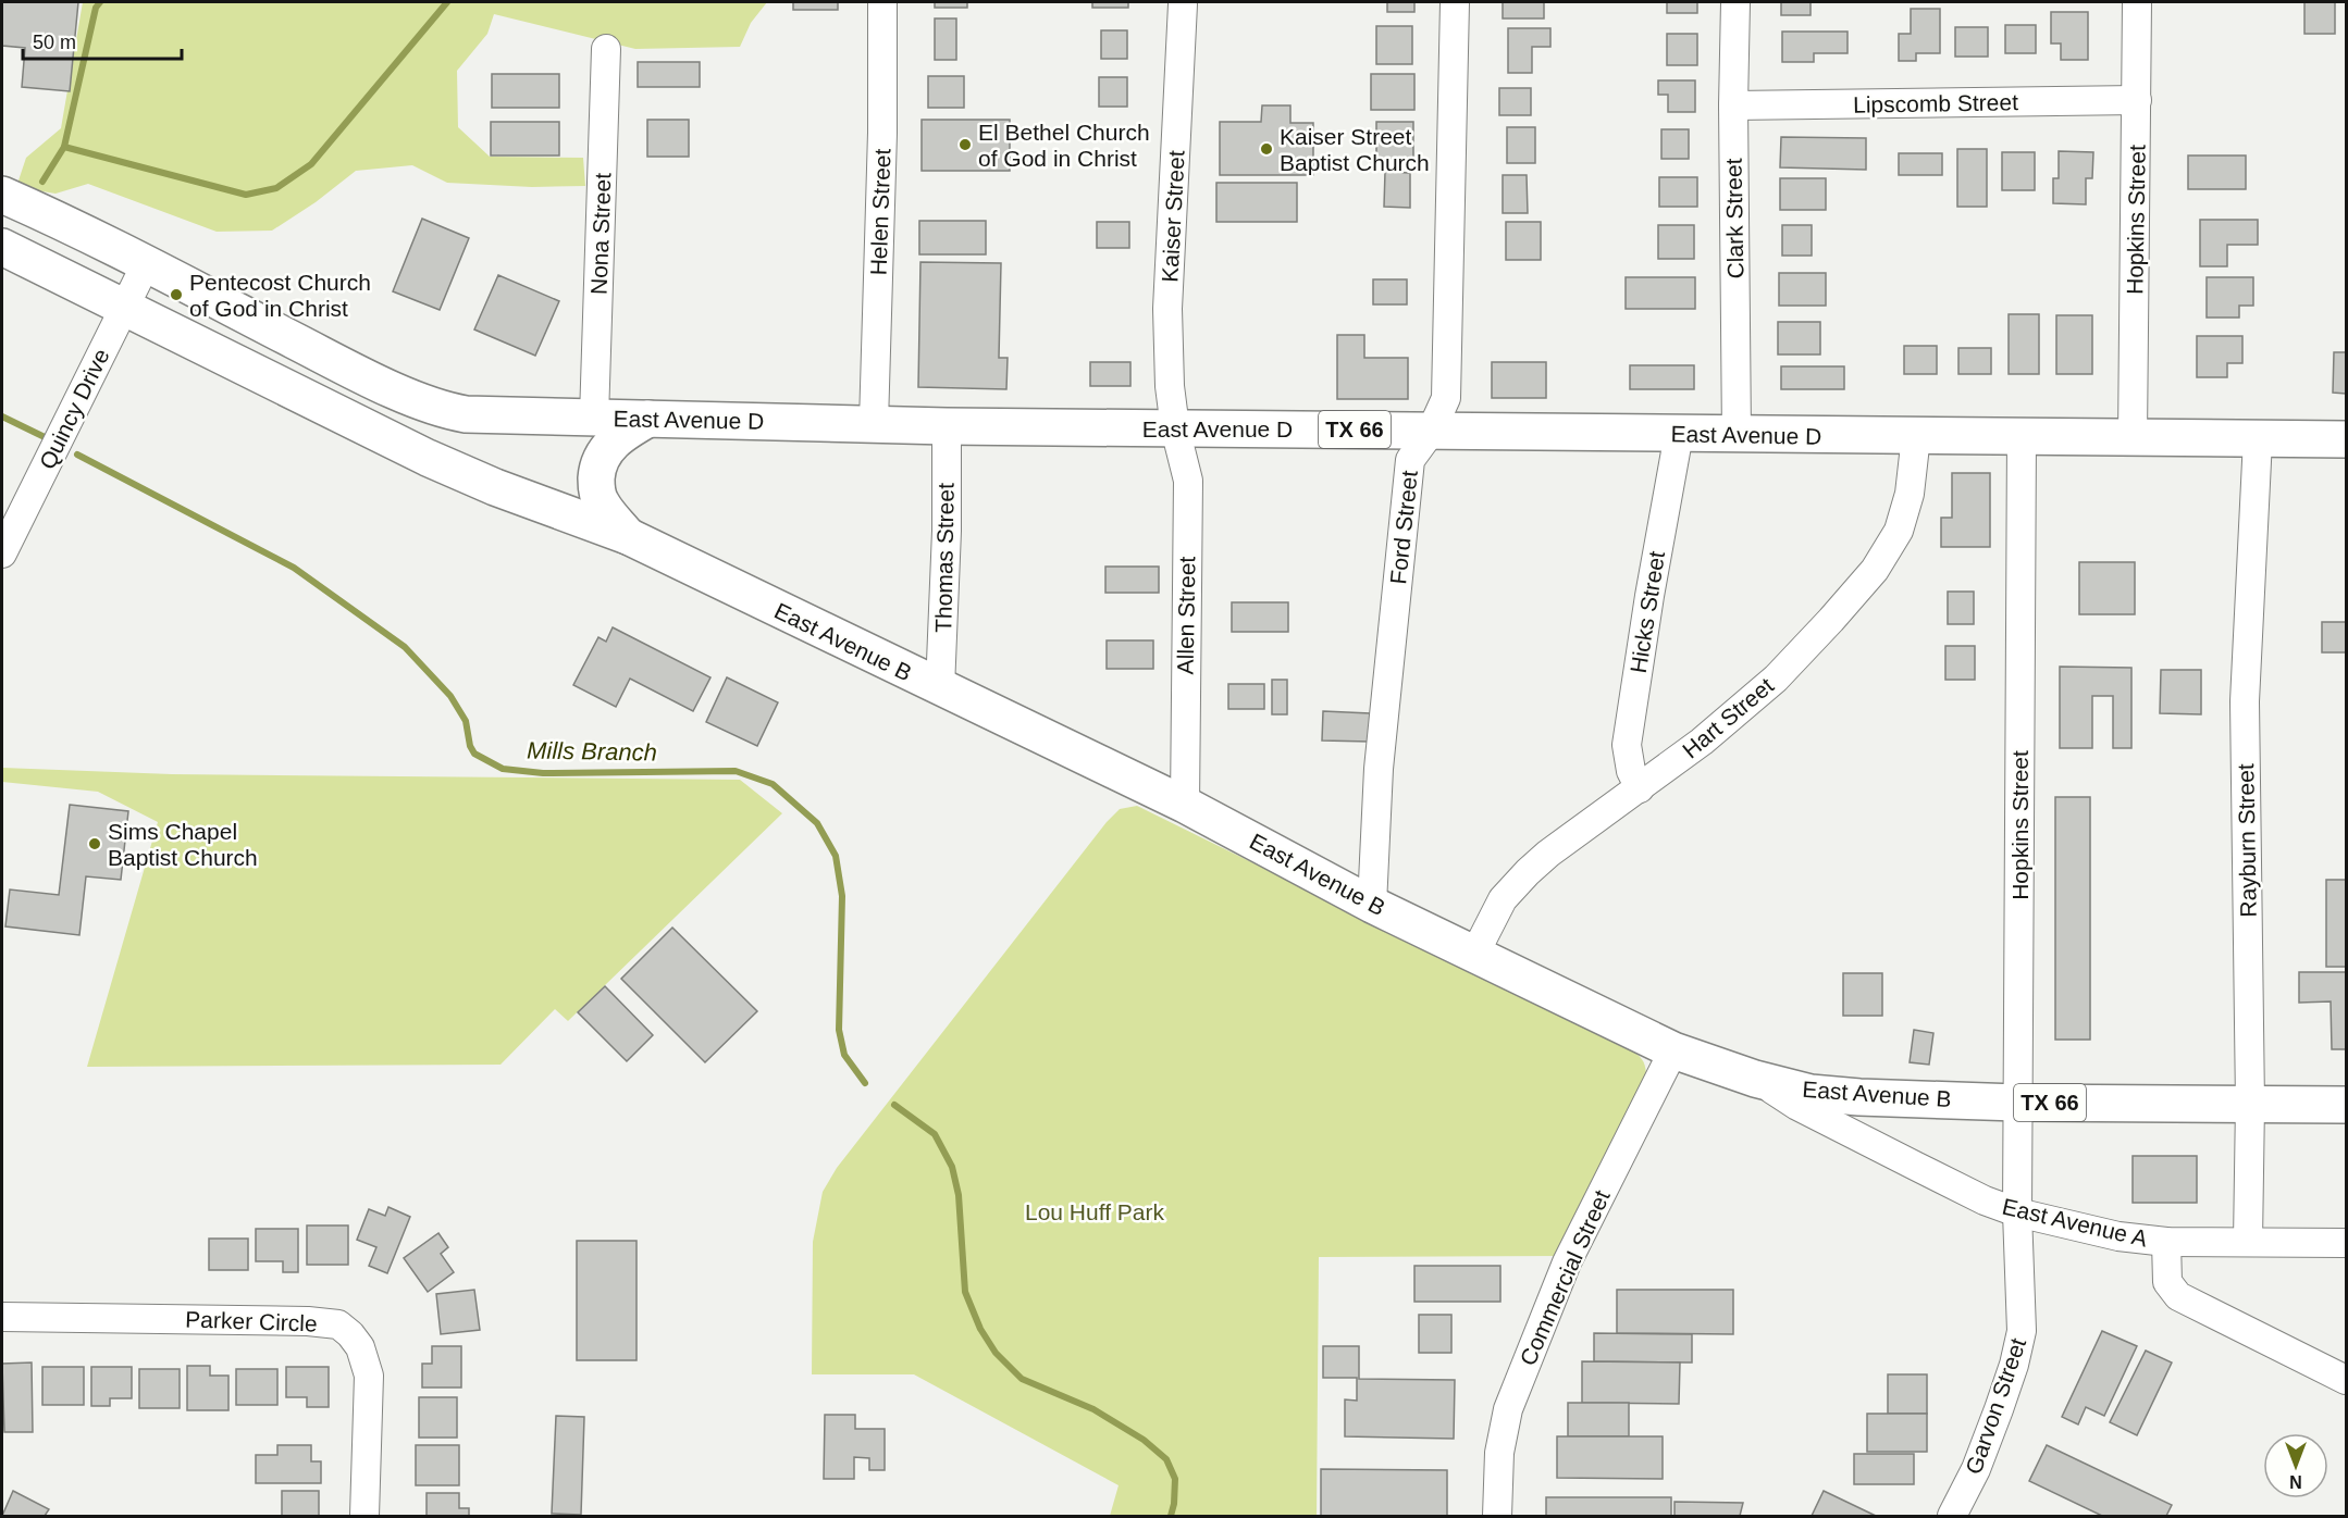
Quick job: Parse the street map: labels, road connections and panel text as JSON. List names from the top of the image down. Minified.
{"streets":{"main road":["East Avenue D","TX 66","East Avenue B"],"street":["Lipscomb Street","Helen Street","Kaiser Street","Clark Street","Hopkins Street","Nona Street","Quincy Drive","Ford Street","Thomas Street","Hicks Street","Allen Street","Hart Street","Rayburn Street","East Avenue A","Commercial Street","Parker Circle","Garvon Street"]},"crossings":[["Lipscomb Street","Clark Street"],["Lipscomb Street","Hopkins Street"],["Helen Street","East Avenue D"],["Kaiser Street","East Avenue D"],["Kaiser Street","Allen Street"],["Clark Street","East Avenue D"],["Hopkins Street","East Avenue D"],["Hopkins Street","East Avenue B"],["Hopkins Street","East Avenue A"],["Hopkins Street","Garvon Street"],["Nona Street","East Avenue D"],["Quincy Drive","East Avenue D"],["Quincy Drive","TX 66"],["Quincy Drive","East Avenue B"],["East Avenue D","TX 66"],["East Avenue D","Ford Street"],["East Avenue D","Thomas Street"],["East Avenue D","Hicks Street"],["East Avenue D","Allen Street"],["East Avenue D","Hart Street"],["East Avenue D","Rayburn Street"],["TX 66","East Avenue B"],["Ford Street","East Avenue B"],["Thomas Street","East Avenue B"],["Hicks Street","Hart Street"],["Allen Street","East Avenue B"],["East Avenue B","Hart Street"],["East Avenue B","Rayburn Street"],["East Avenue B","East Avenue A"],["East Avenue B","Commercial Street"],["Rayburn Street","East Avenue A"],["East Avenue A","Garvon Street"]],"water":["Mills Branch"],"parks":["Lou Huff Park"],"places":["El Bethel Church of God in Christ","Kaiser Street Baptist Church","Pentecost Church of God in Christ","Sims Chapel Baptist Church"],"scale_bar":"50 m","north":"bottom"}
